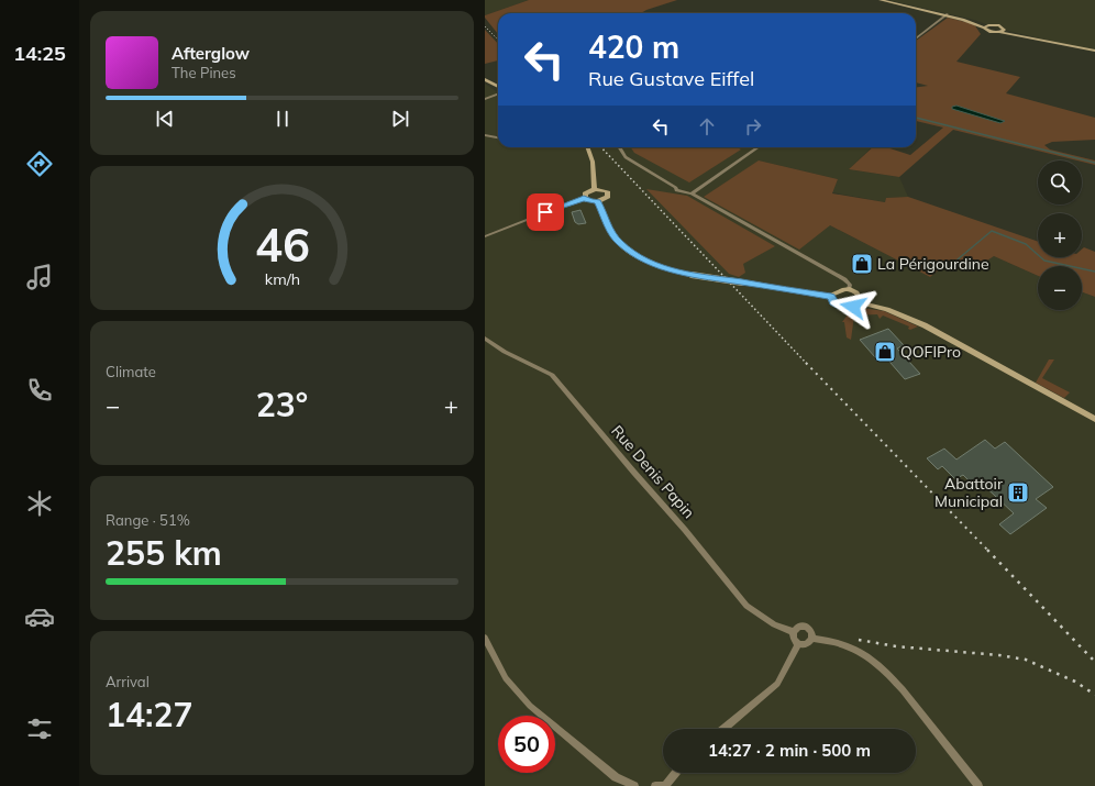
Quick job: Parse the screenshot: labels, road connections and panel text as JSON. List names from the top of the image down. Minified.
{"streets":{"street":["Rue Denis Papin"]},"places":{"shop":["La Périgourdine","QOFIPro"],"building":["Abattoir Municipal"]},"page":{"tabs":"14:25","turn":["420 m","Rue Gustave Eiffel"],"song":["Afterglow","The Pines"],"map_buttons":["+","−"],"tile":["Climate",["Range · 51%","255 km"],["Arrival","14:27"]],"heat":["−","23°","+"],"limit":"50","trip":"14:27 · 2 min · 500 m","gauge":["46","km/h"]}}
